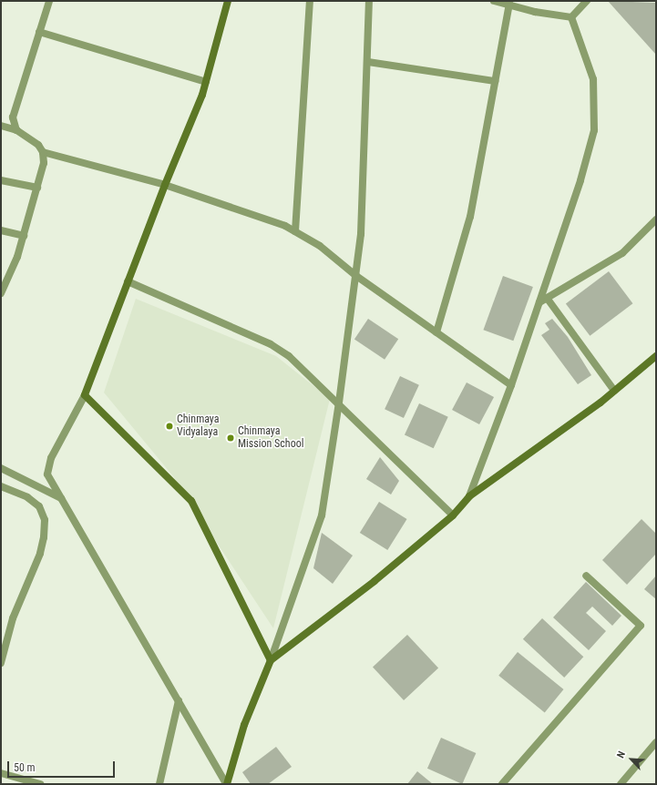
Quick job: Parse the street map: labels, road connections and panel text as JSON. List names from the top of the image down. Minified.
{"places":["Chinmaya Vidyalaya","Chinmaya Mission School"],"scale_bar":"50 m","north":"top left"}
